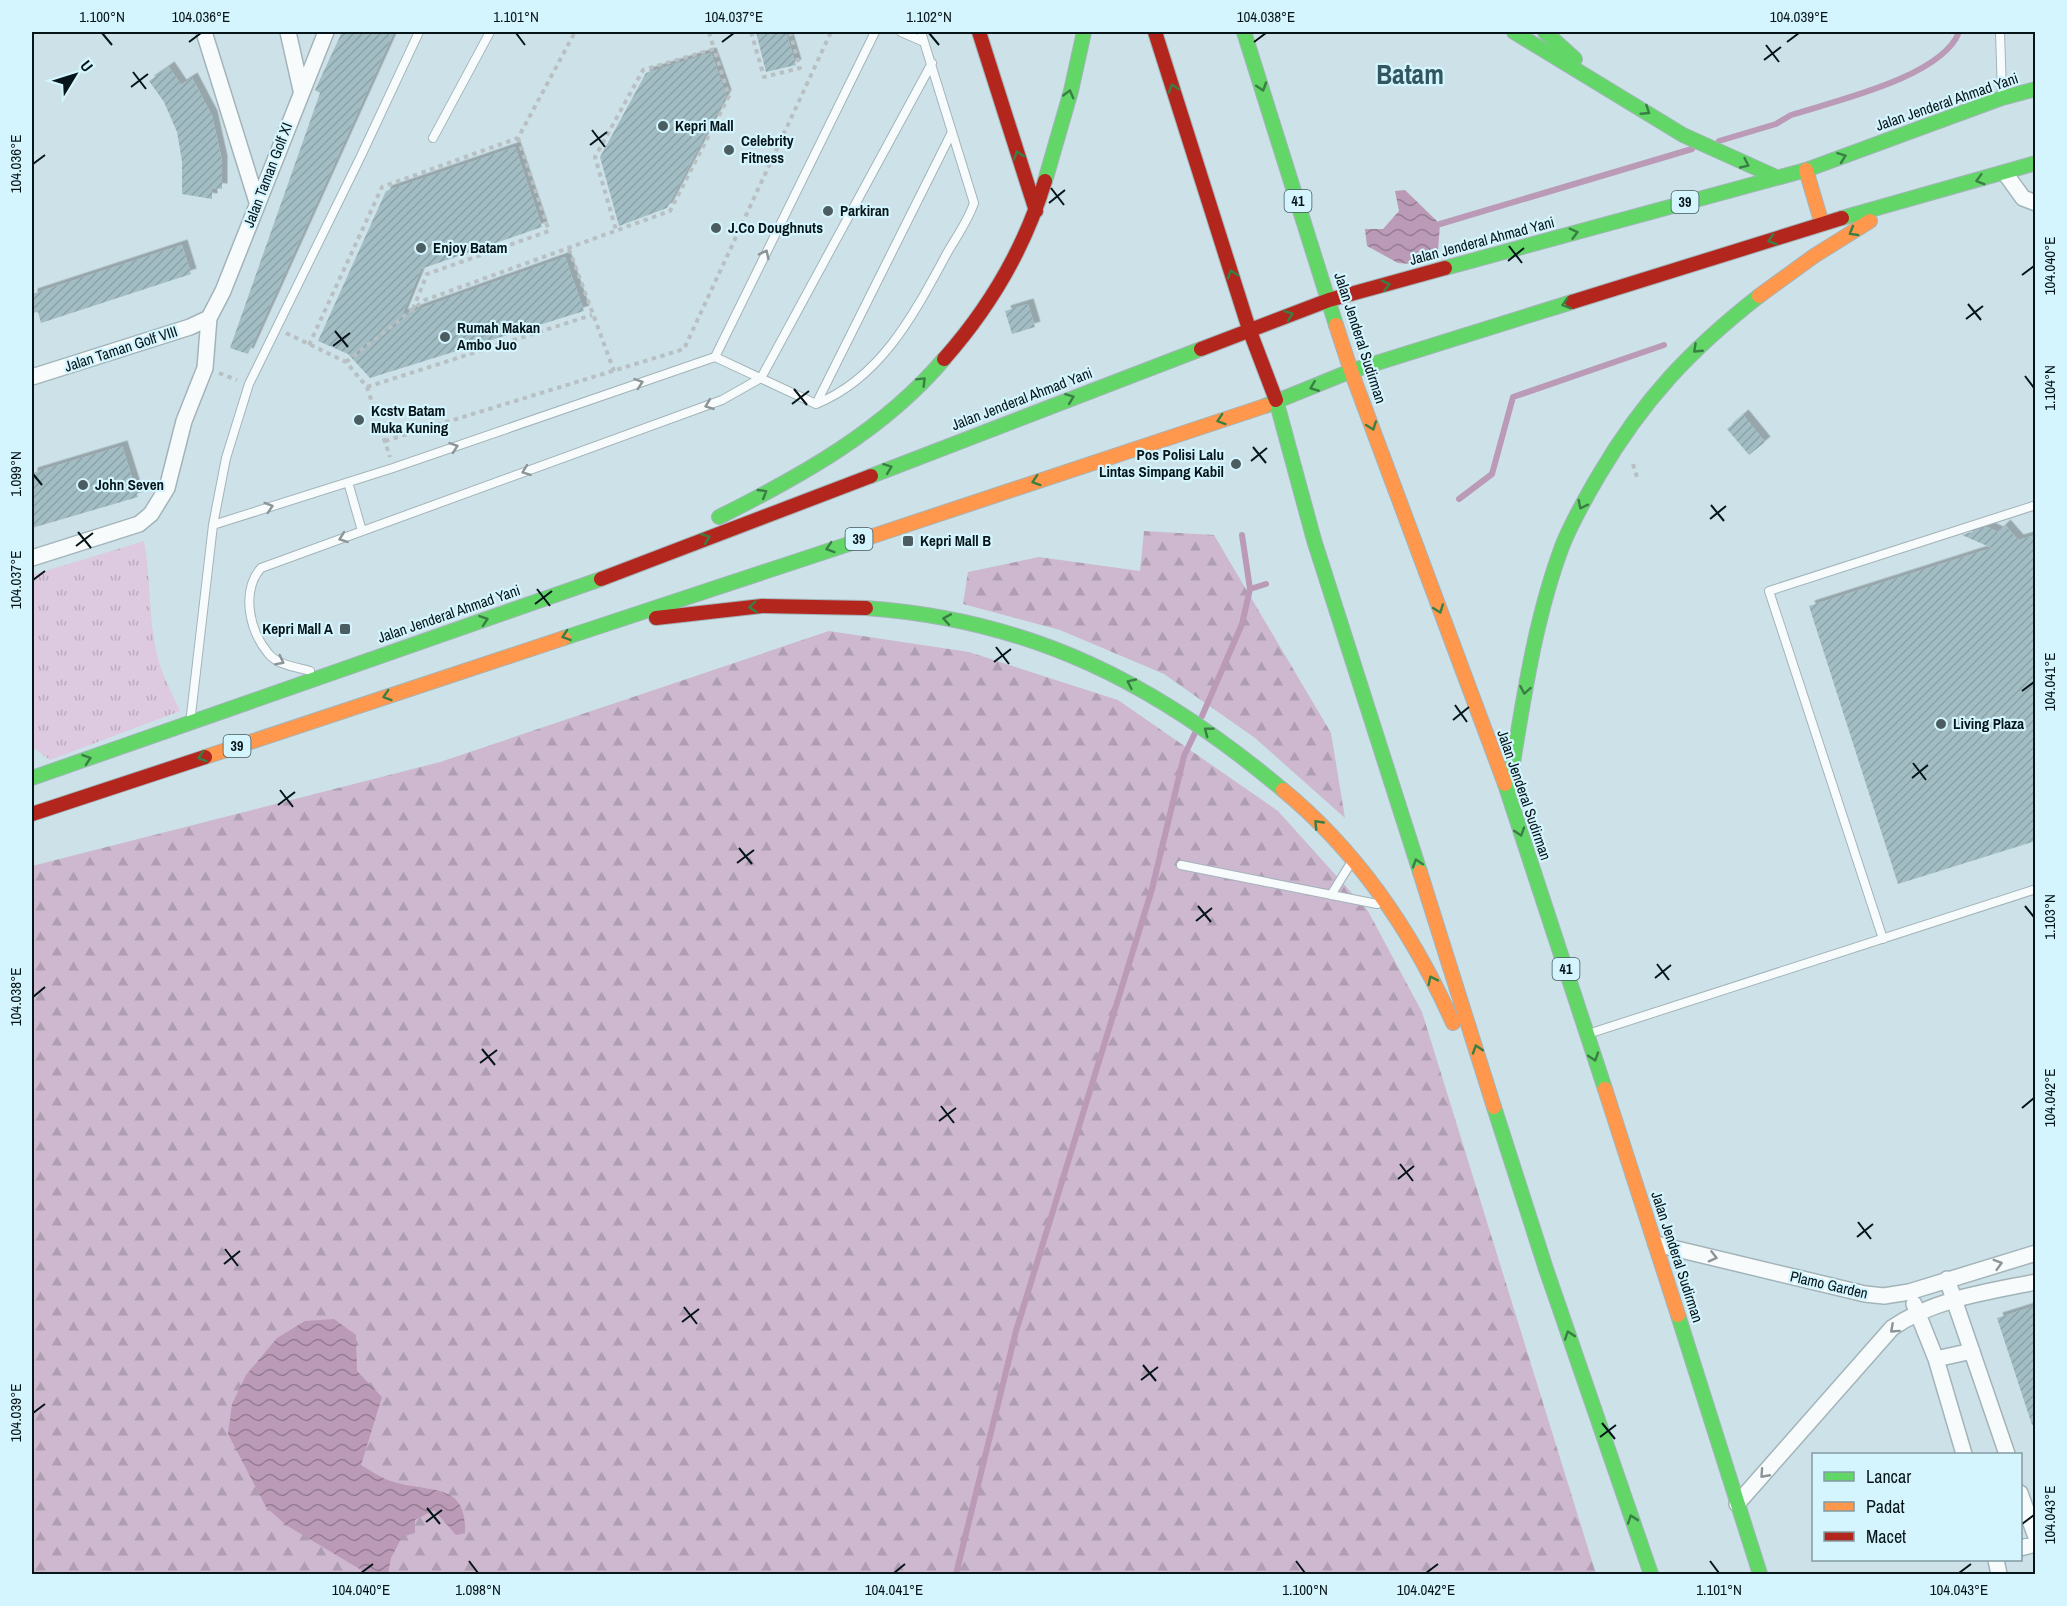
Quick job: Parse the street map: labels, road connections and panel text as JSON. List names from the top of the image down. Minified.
{"streets":{"main road":["Jalan Jenderal Ahmad Yani","41","39","Jalan Jenderal Sudirman"],"street":["Jalan Taman Golf XI","Jalan Taman Golf VIII","Plamo Garden"]},"crossings":[["Jalan Jenderal Ahmad Yani","Jalan Jenderal Sudirman"],["Jalan Taman Golf XI","Jalan Taman Golf VIII"],["39","Jalan Jenderal Sudirman"],["Jalan Jenderal Sudirman","Plamo Garden"]],"one_way":["Plamo Garden"],"districts":["Batam"],"places":{"other":["Kepri Mall","Celebrity Fitness","Parkiran","J.Co Doughnuts","Enjoy Batam","Rumah Makan Ambo Juo","Kcstv Batam Muka Kuning","Pos Polisi Lalu Lintas Simpang Kabil","John Seven","Living Plaza"],"transit":["Kepri Mall B","Kepri Mall A"]},"legend":["Lancar","Padat","Macet"],"north":"top right","coordinates":["1.100°N","104.036°E","1.101°N","104.037°E","1.102°N","104.038°E","104.039°E","104.040°E","1.104°N","1.099°N","104.041°E","1.103°N","104.042°E","104.043°E","1.098°N"]}
